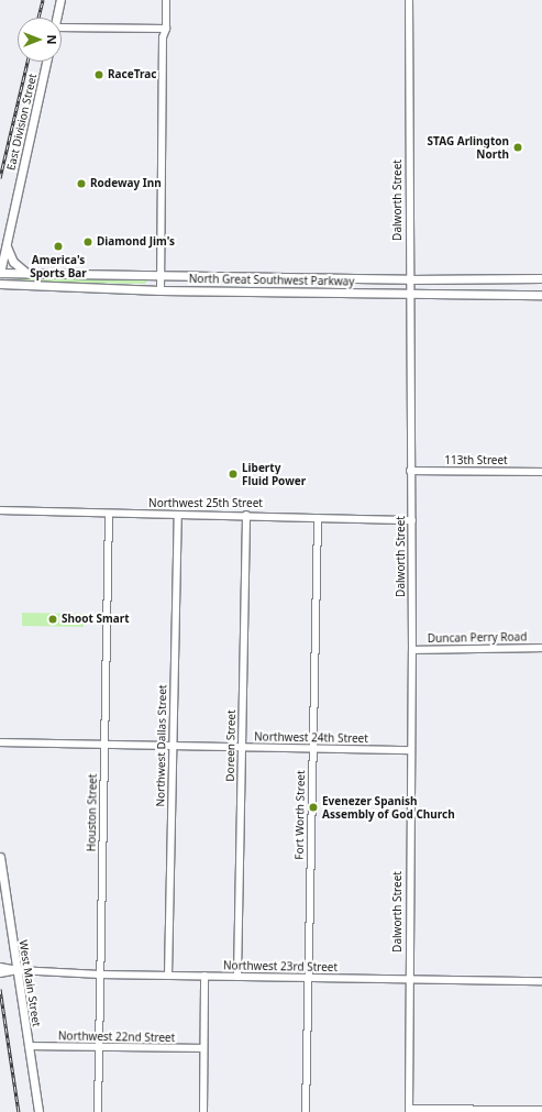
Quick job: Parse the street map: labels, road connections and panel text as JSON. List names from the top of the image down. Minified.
{"streets":{"main road":["East Division Street","North Great Southwest Parkway","West Main Street"],"street":["Dalworth Street","113th Street","Northwest 25th Street","Duncan Perry Road","Northwest 24th Street","Northwest Dallas Street","Doreen Street","Houston Street","Fort Worth Street","Northwest 23rd Street","Northwest 22nd Street"]},"crossings":[["East Division Street","North Great Southwest Parkway"],["Dalworth Street","North Great Southwest Parkway"],["Dalworth Street","113th Street"],["Dalworth Street","Northwest 25th Street"],["Dalworth Street","Duncan Perry Road"],["Dalworth Street","Northwest 24th Street"],["Dalworth Street","Northwest 23rd Street"],["Northwest 25th Street","Northwest Dallas Street"],["Northwest 25th Street","Doreen Street"],["Northwest 25th Street","Houston Street"],["Northwest 25th Street","Fort Worth Street"],["Northwest 24th Street","Northwest Dallas Street"],["Northwest 24th Street","Doreen Street"],["Northwest 24th Street","Houston Street"],["Northwest 24th Street","Fort Worth Street"],["Northwest Dallas Street","Northwest 23rd Street"],["Doreen Street","Northwest 23rd Street"],["Houston Street","Northwest 23rd Street"],["Houston Street","Northwest 22nd Street"],["Fort Worth Street","Northwest 23rd Street"],["Northwest 23rd Street","West Main Street"],["West Main Street","Northwest 22nd Street"]],"places":["RaceTrac","STAG Arlington North","Rodeway Inn","Diamond Jim's","America's Sports Bar","Liberty Fluid Power","Shoot Smart","Evenezer Spanish Assembly of God Church"],"north":"right"}
